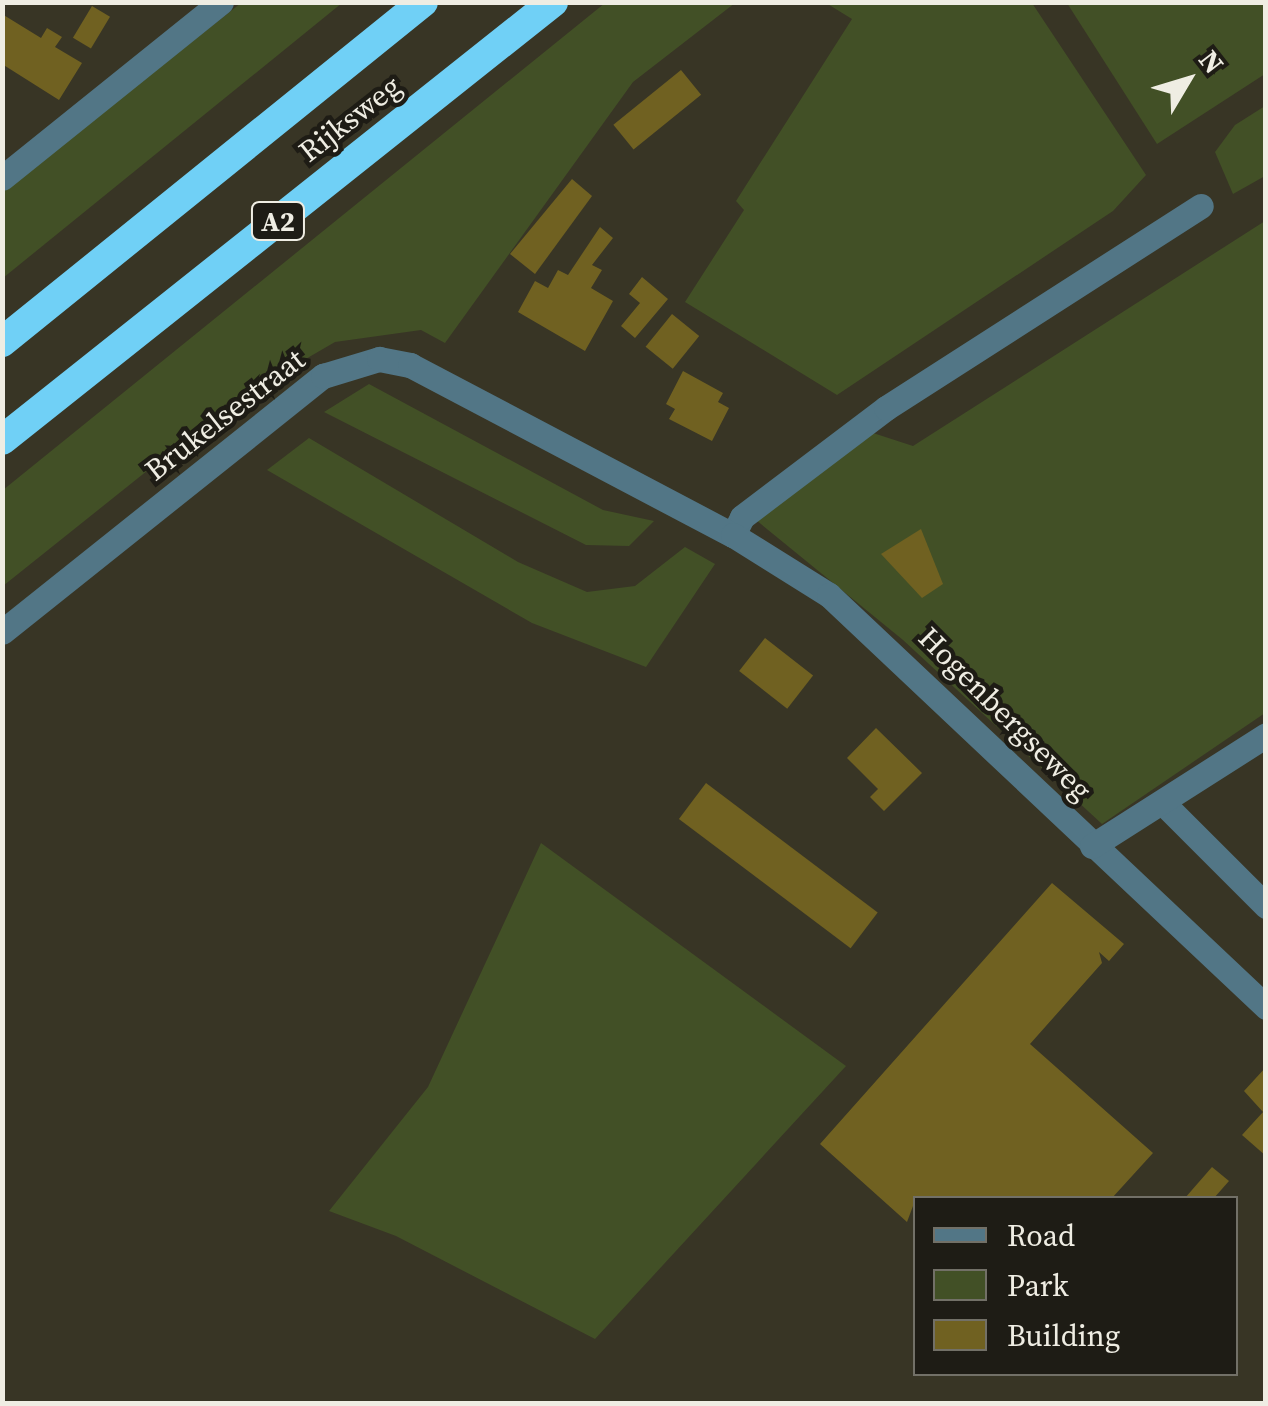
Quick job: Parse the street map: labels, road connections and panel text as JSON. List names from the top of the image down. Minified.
{"streets":{"highway":["Rijksweg","A2"],"street":["Brukelsestraat","Hogenbergseweg"]},"crossings":[["Brukelsestraat","Hogenbergseweg"]],"legend":["Road","Park","Building"],"north":"top right"}
